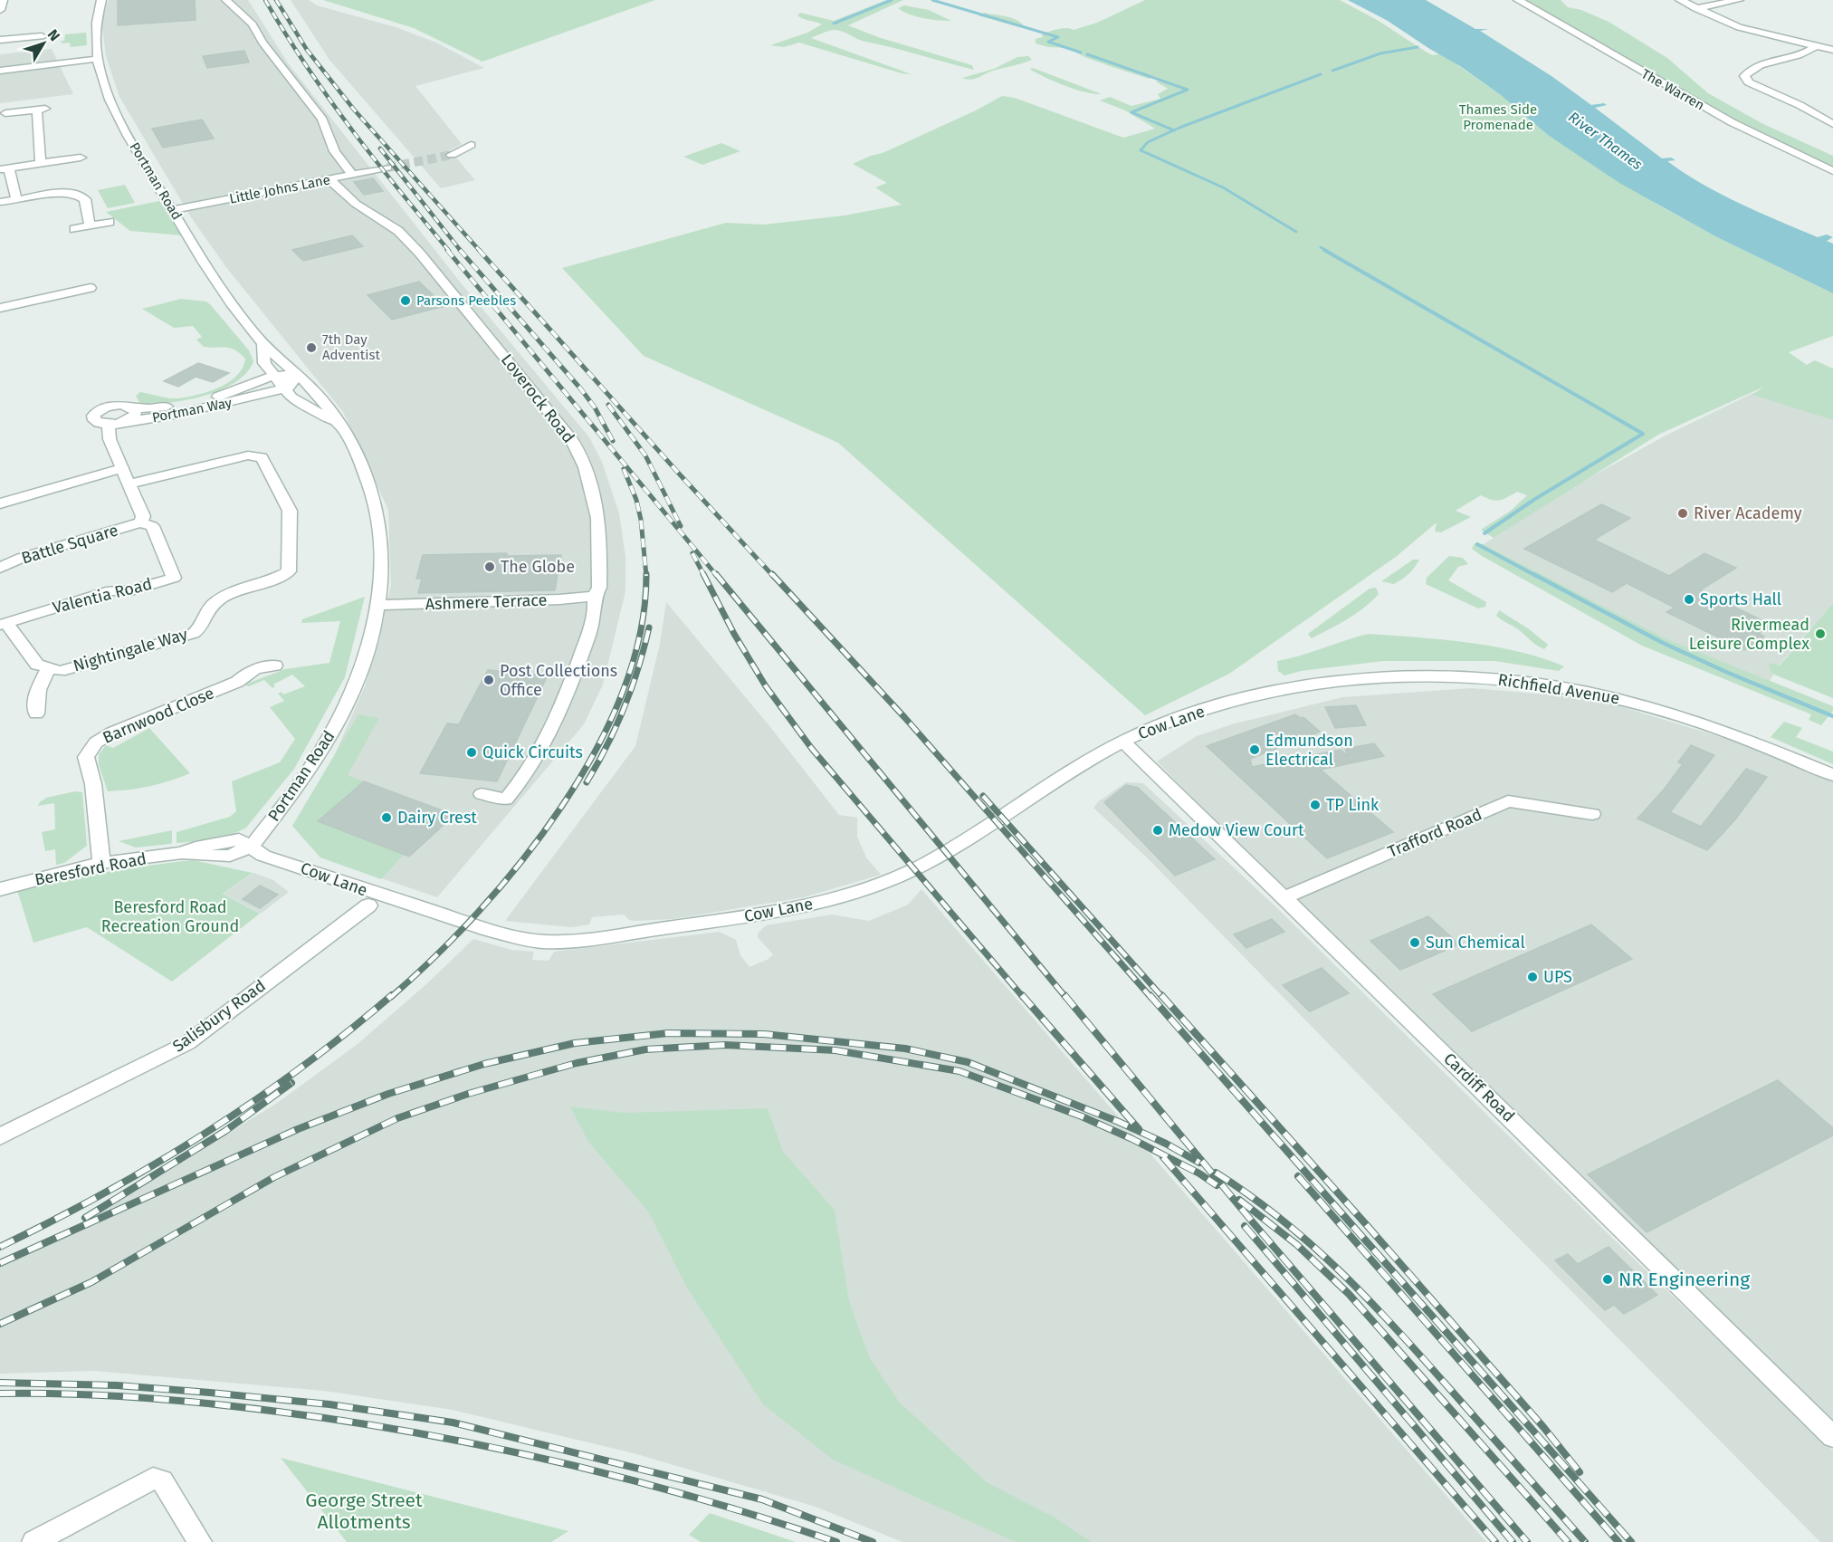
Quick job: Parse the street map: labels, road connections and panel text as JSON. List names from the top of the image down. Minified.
{"streets":{"street":["The Warren","Portman Road","Little Johns Lane","Loverock Road","Portman Way","Battle Square","Valentia Road","Ashmere Terrace","Nightingale Way","Richfield Avenue","Barnwood Close","Cow Lane","Trafford Road","Beresford Road","Salisbury Road","Cardiff Road"]},"crossings":[["Portman Road","Little Johns Lane"],["Portman Road","Portman Way"],["Portman Road","Ashmere Terrace"],["Portman Road","Cow Lane"],["Portman Road","Beresford Road"],["Little Johns Lane","Loverock Road"],["Loverock Road","Ashmere Terrace"],["Battle Square","Valentia Road"],["Richfield Avenue","Cow Lane"],["Barnwood Close","Beresford Road"],["Cow Lane","Beresford Road"],["Cow Lane","Cardiff Road"],["Trafford Road","Cardiff Road"]],"water":["River Thames"],"parks":["Thames Side Promenade","Beresford Road Recreation Ground","George Street Allotments"],"places":["Parsons Peebles","7th Day Adventist","River Academy","The Globe","Sports Hall","Rivermead Leisure Complex","Post Collections Office","Edmundson Electrical","Quick Circuits","TP Link","Dairy Crest","Medow View Court","Sun Chemical","UPS","NR Engineering"],"north":"top right"}
